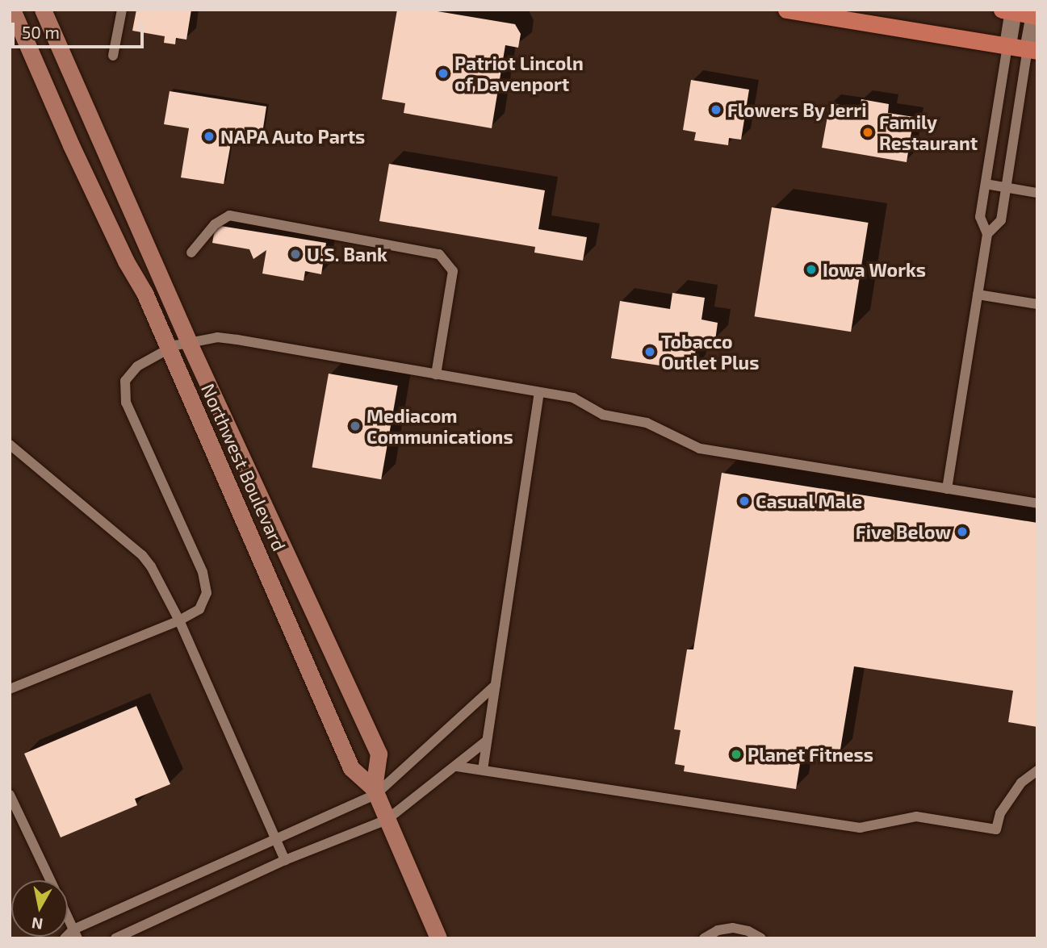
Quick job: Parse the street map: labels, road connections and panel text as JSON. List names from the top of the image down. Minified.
{"streets":{"main road":["Northwest Boulevard"]},"places":["Patriot Lincoln of Davenport","Flowers By Jerri","Family Restaurant","NAPA Auto Parts","U.S. Bank","Iowa Works","Tobacco Outlet Plus","Mediacom Communications","Casual Male","Five Below","Planet Fitness"],"scale_bar":"50 m","north":"bottom"}
